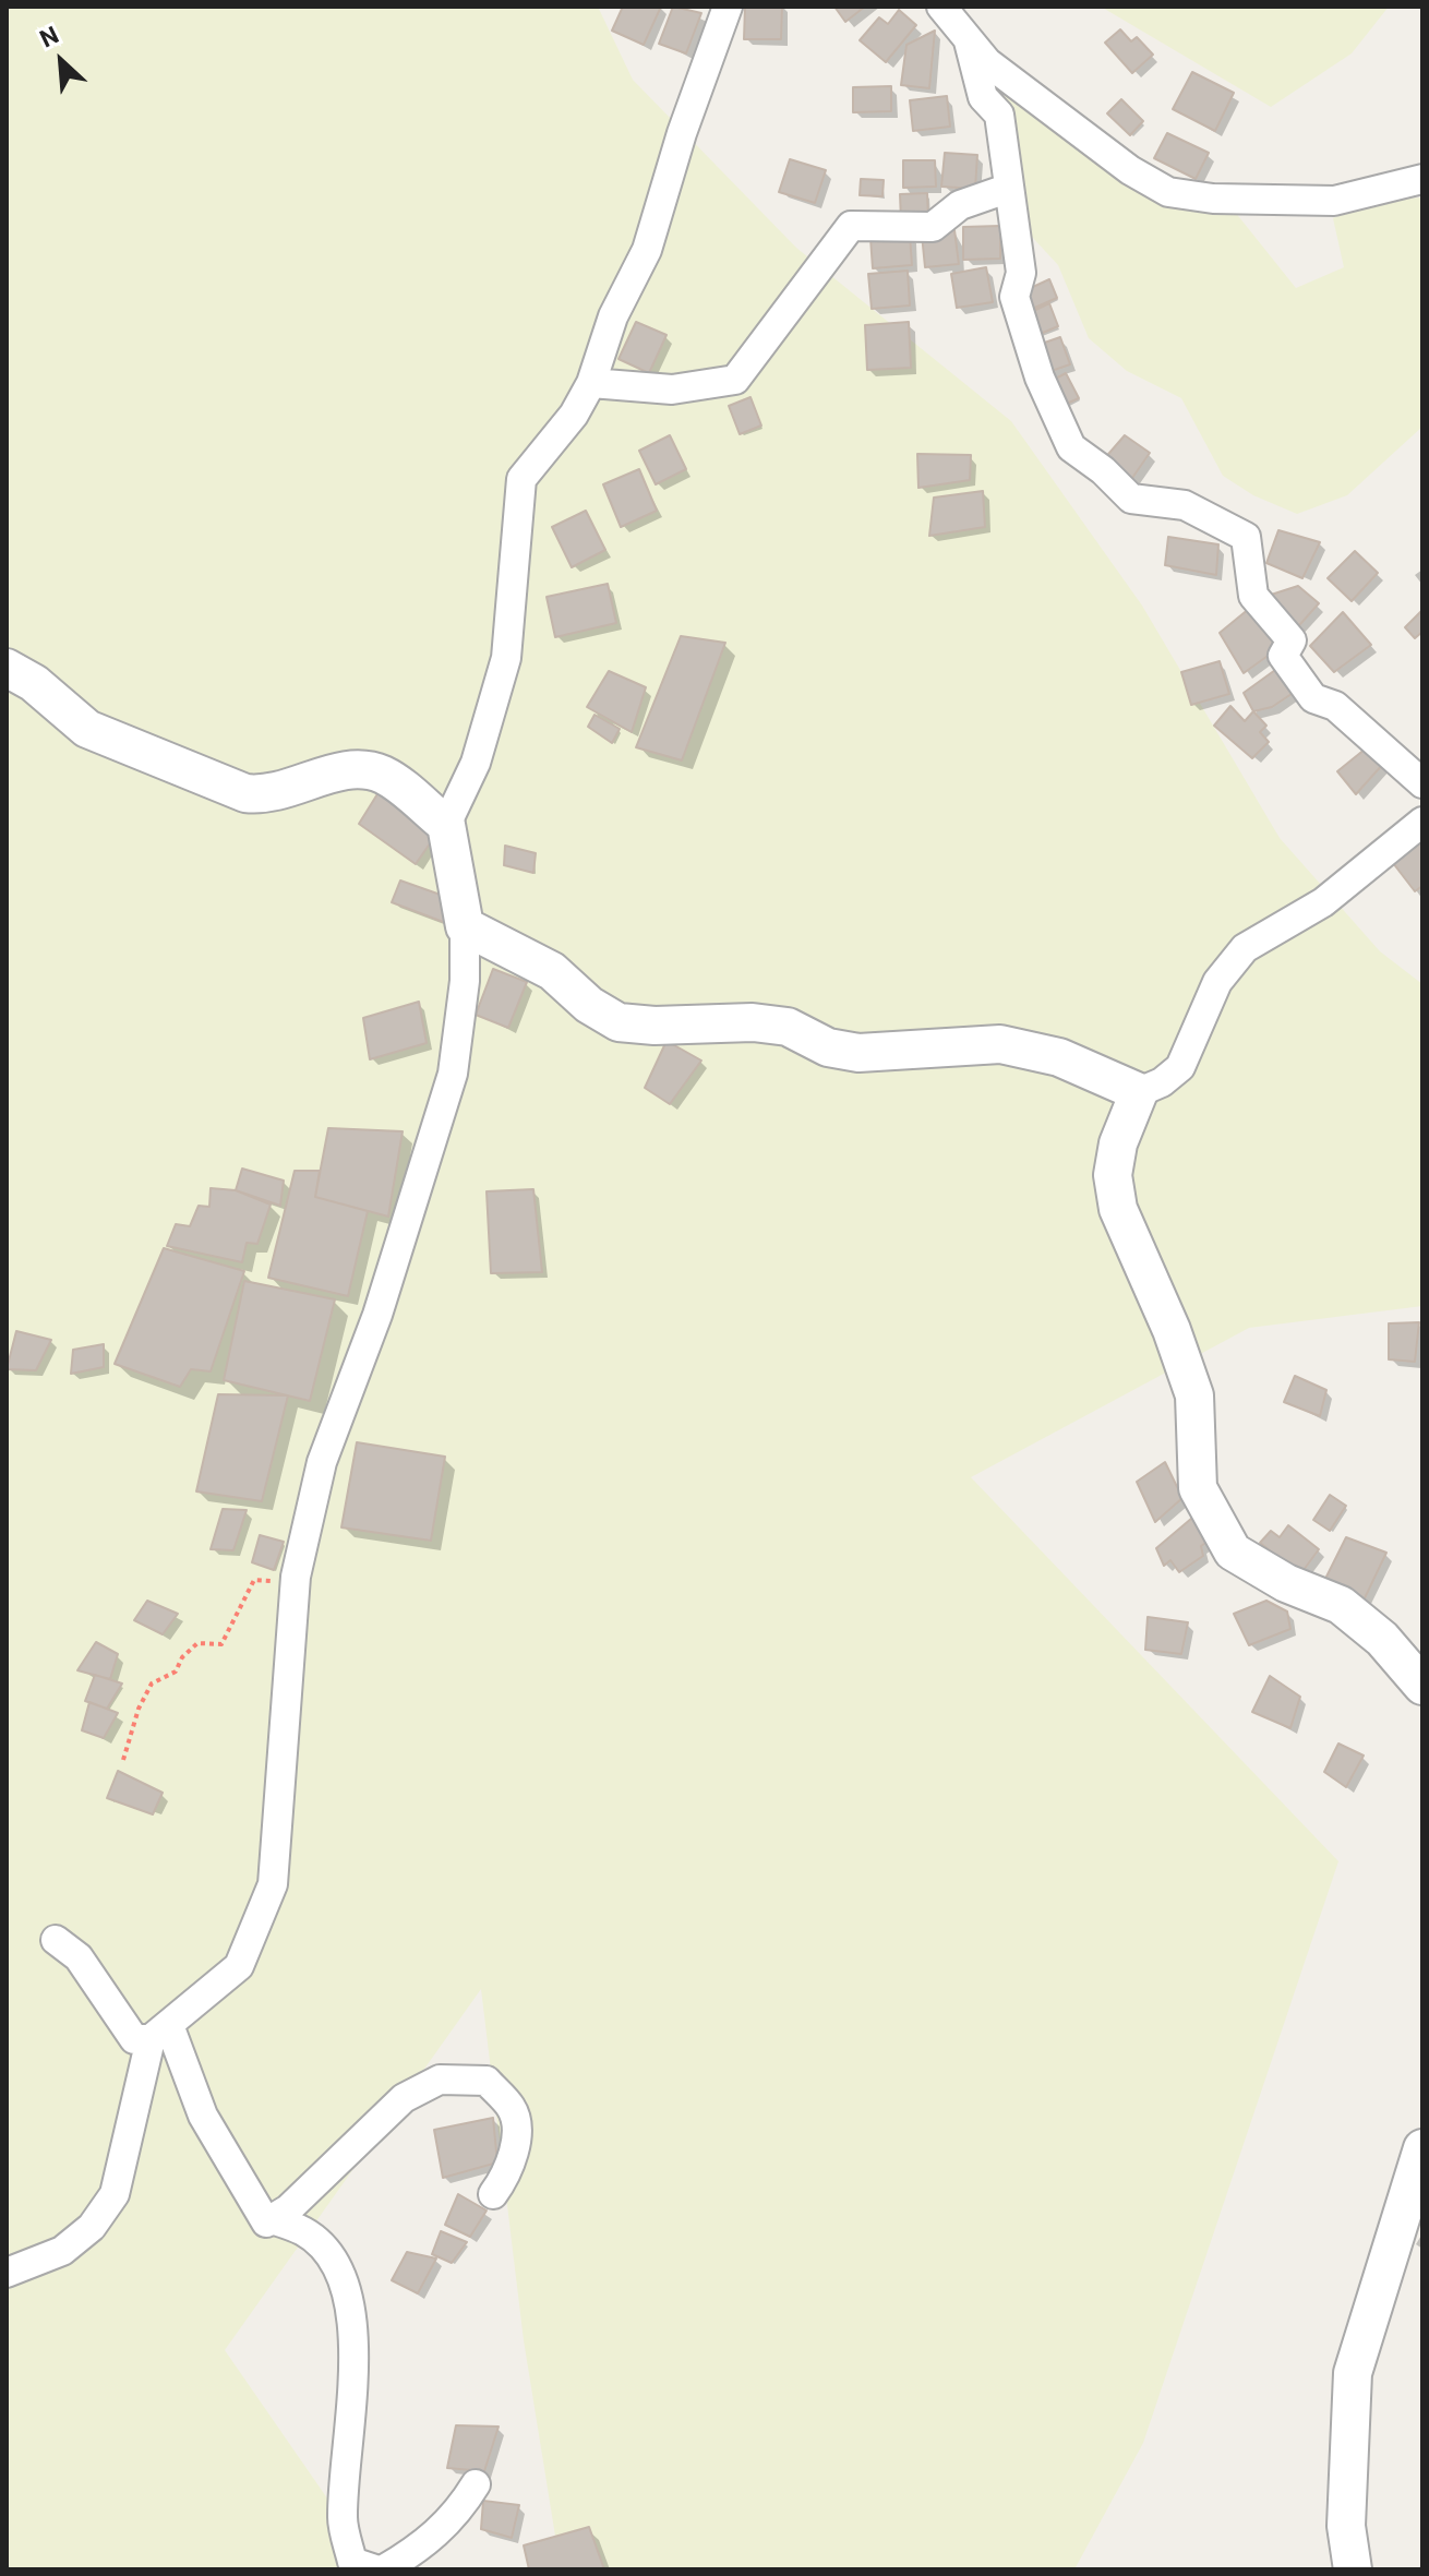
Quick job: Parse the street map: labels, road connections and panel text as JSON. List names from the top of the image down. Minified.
{"north":"top left"}
